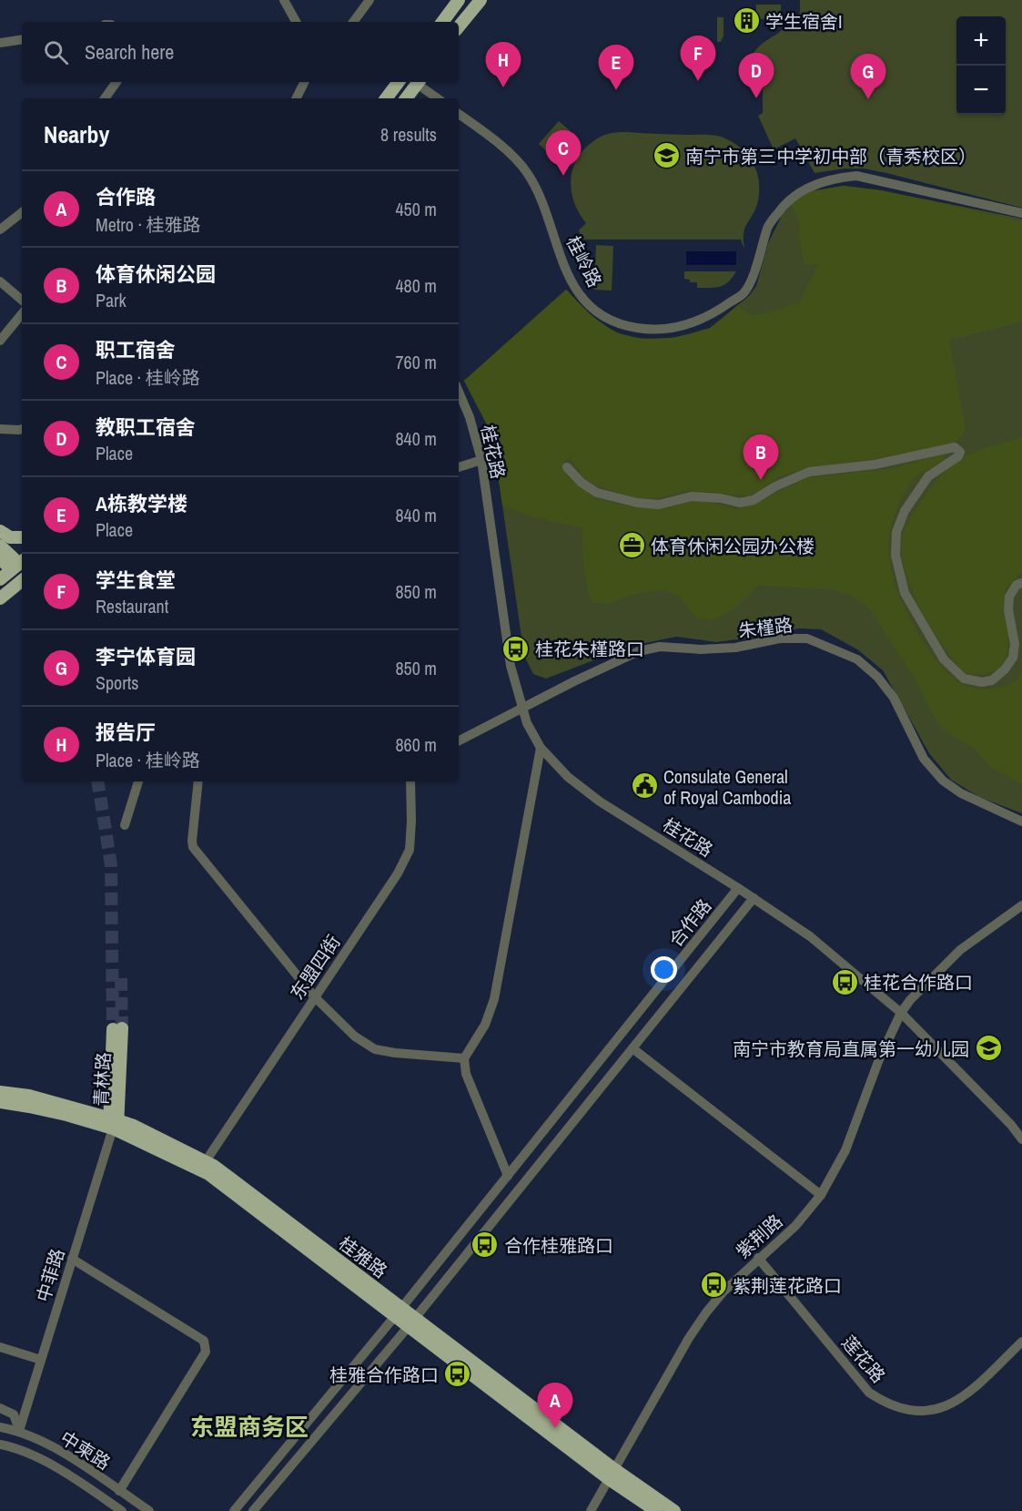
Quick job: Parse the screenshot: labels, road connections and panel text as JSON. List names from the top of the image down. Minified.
{"streets":{"main road":["青林路","桂雅路"],"street":["桂岭路","桂花路","朱槿路","合作路","东盟四街","紫荆路","中菲路","莲花路","中柬路"]},"crossings":[["桂花路","朱槿路"],["桂花路","合作路"],["桂花路","紫荆路"],["合作路","桂雅路"],["东盟四街","桂雅路"],["青林路","桂雅路"],["青林路","中菲路"],["紫荆路","桂雅路"],["紫荆路","莲花路"],["桂雅路","中菲路"],["中菲路","中柬路"]],"districts":["东盟商务区"],"places":{"building":["学生宿舍I"],"school or university":["南宁市第三中学初中部（青秀校区）","南宁市教育局直属第一幼儿园"],"office":["体育休闲公园办公楼"],"bus stop":["桂花朱槿路口","桂花合作路口","合作桂雅路口","紫荆莲花路口","桂雅合作路口"],"public building":["Consulate General of Royal Cambodia"]},"page":{"map_buttons":["+","−"],"search":"Search here","pins":["F","H","E","D","G","C","B","A"],"heading":["Nearby","8 results"],"list":[{"mark":"A","name":"合作路","note":"Metro · 桂雅路","value":"450 m"},{"mark":"B","name":"体育休闲公园","note":"Park","value":"480 m"},{"mark":"C","name":"职工宿舍","note":"Place · 桂岭路","value":"760 m"},{"mark":"D","name":"教职工宿舍","note":"Place","value":"840 m"},{"mark":"E","name":"A栋教学楼","note":"Place","value":"840 m"},{"mark":"F","name":"学生食堂","note":"Restaurant","value":"850 m"},{"mark":"G","name":"李宁体育园","note":"Sports","value":"850 m"},{"mark":"H","name":"报告厅","note":"Place · 桂岭路","value":"860 m"}]}}
